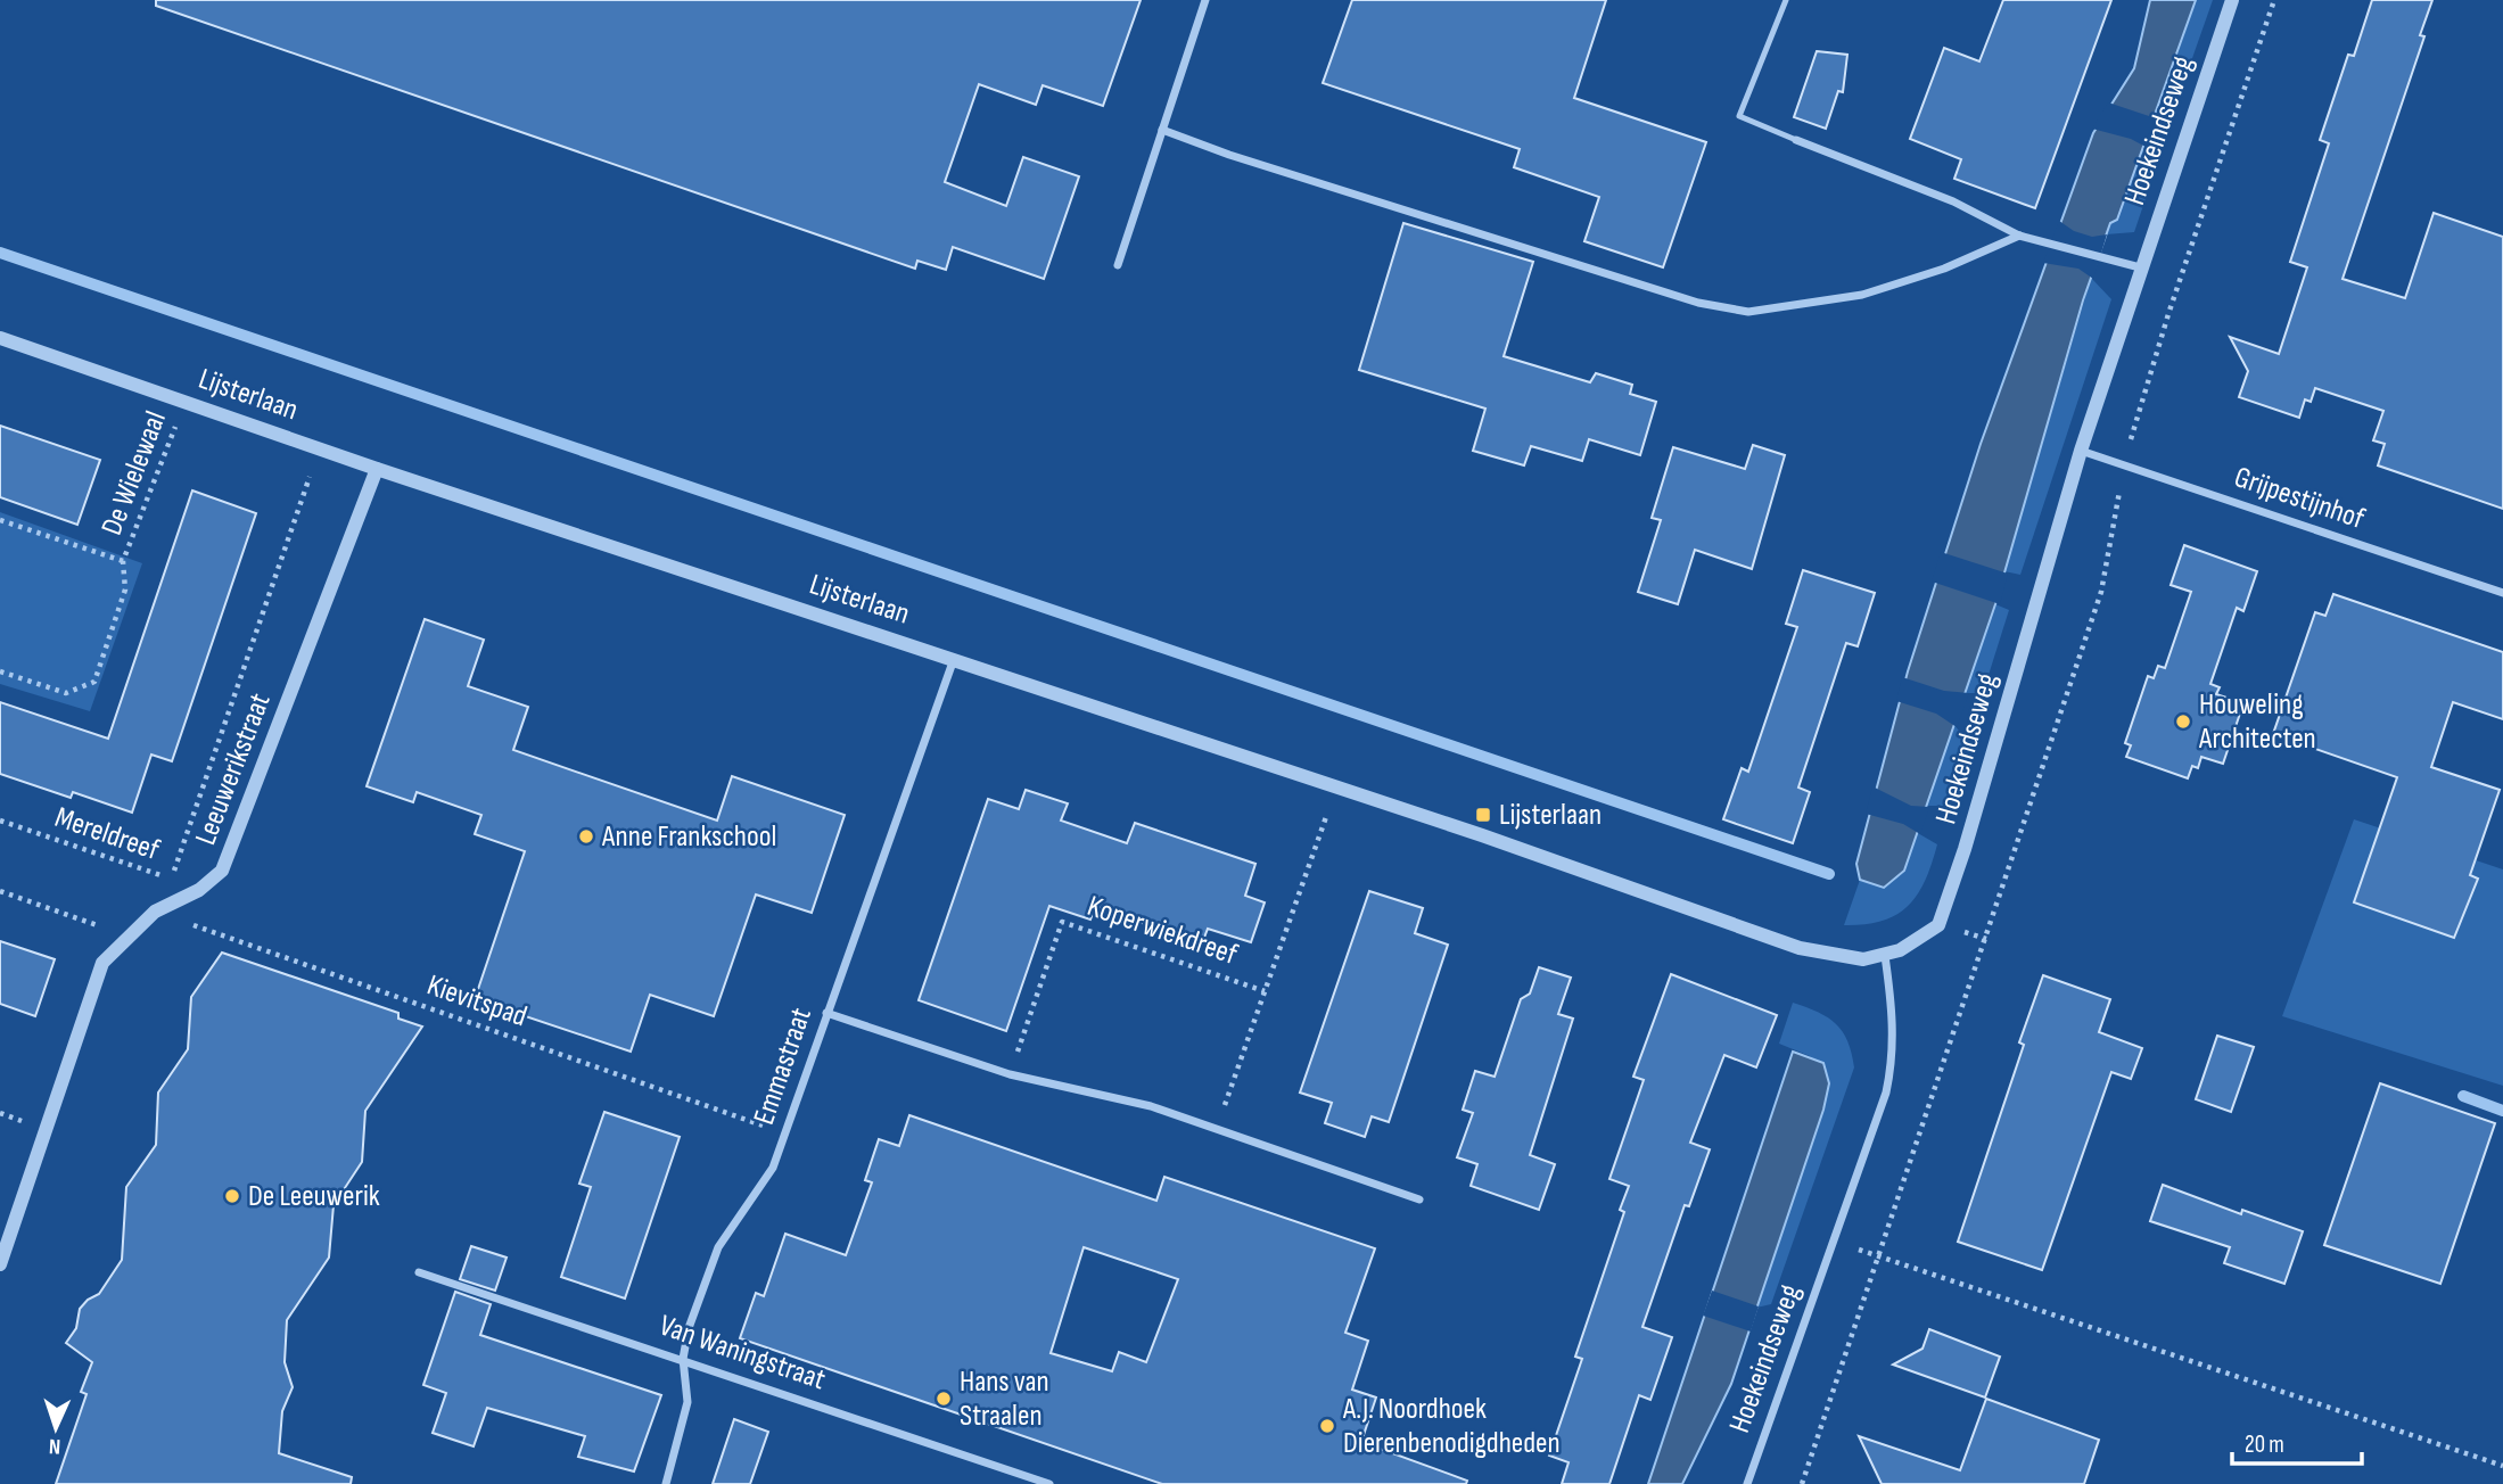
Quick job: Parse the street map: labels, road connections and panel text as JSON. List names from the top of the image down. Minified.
{"streets":{"street":["Hoekeindseweg","Lijsterlaan","Grijpestijnhof","Leeuwerikstraat","Emmastraat","Van Waningstraat"],"path":["De Wielewaal","Mereldreef","Koperwiekdreef","Kievitspad"]},"crossings":[["Hoekeindseweg","Lijsterlaan"],["Hoekeindseweg","Grijpestijnhof"],["Lijsterlaan","De Wielewaal"],["Lijsterlaan","Leeuwerikstraat"],["Lijsterlaan","Mereldreef"],["Lijsterlaan","Koperwiekdreef"],["Lijsterlaan","Emmastraat"],["Leeuwerikstraat","Kievitspad"],["Kievitspad","Emmastraat"],["Emmastraat","Van Waningstraat"]],"places":{"other":["Houweling Architecten","Anne Frankschool","De Leeuwerik","Hans van Straalen","A.J. Noordhoek Dierenbenodigdheden"],"transit":["Lijsterlaan"]},"scale_bar":"20 m","north":"bottom"}
